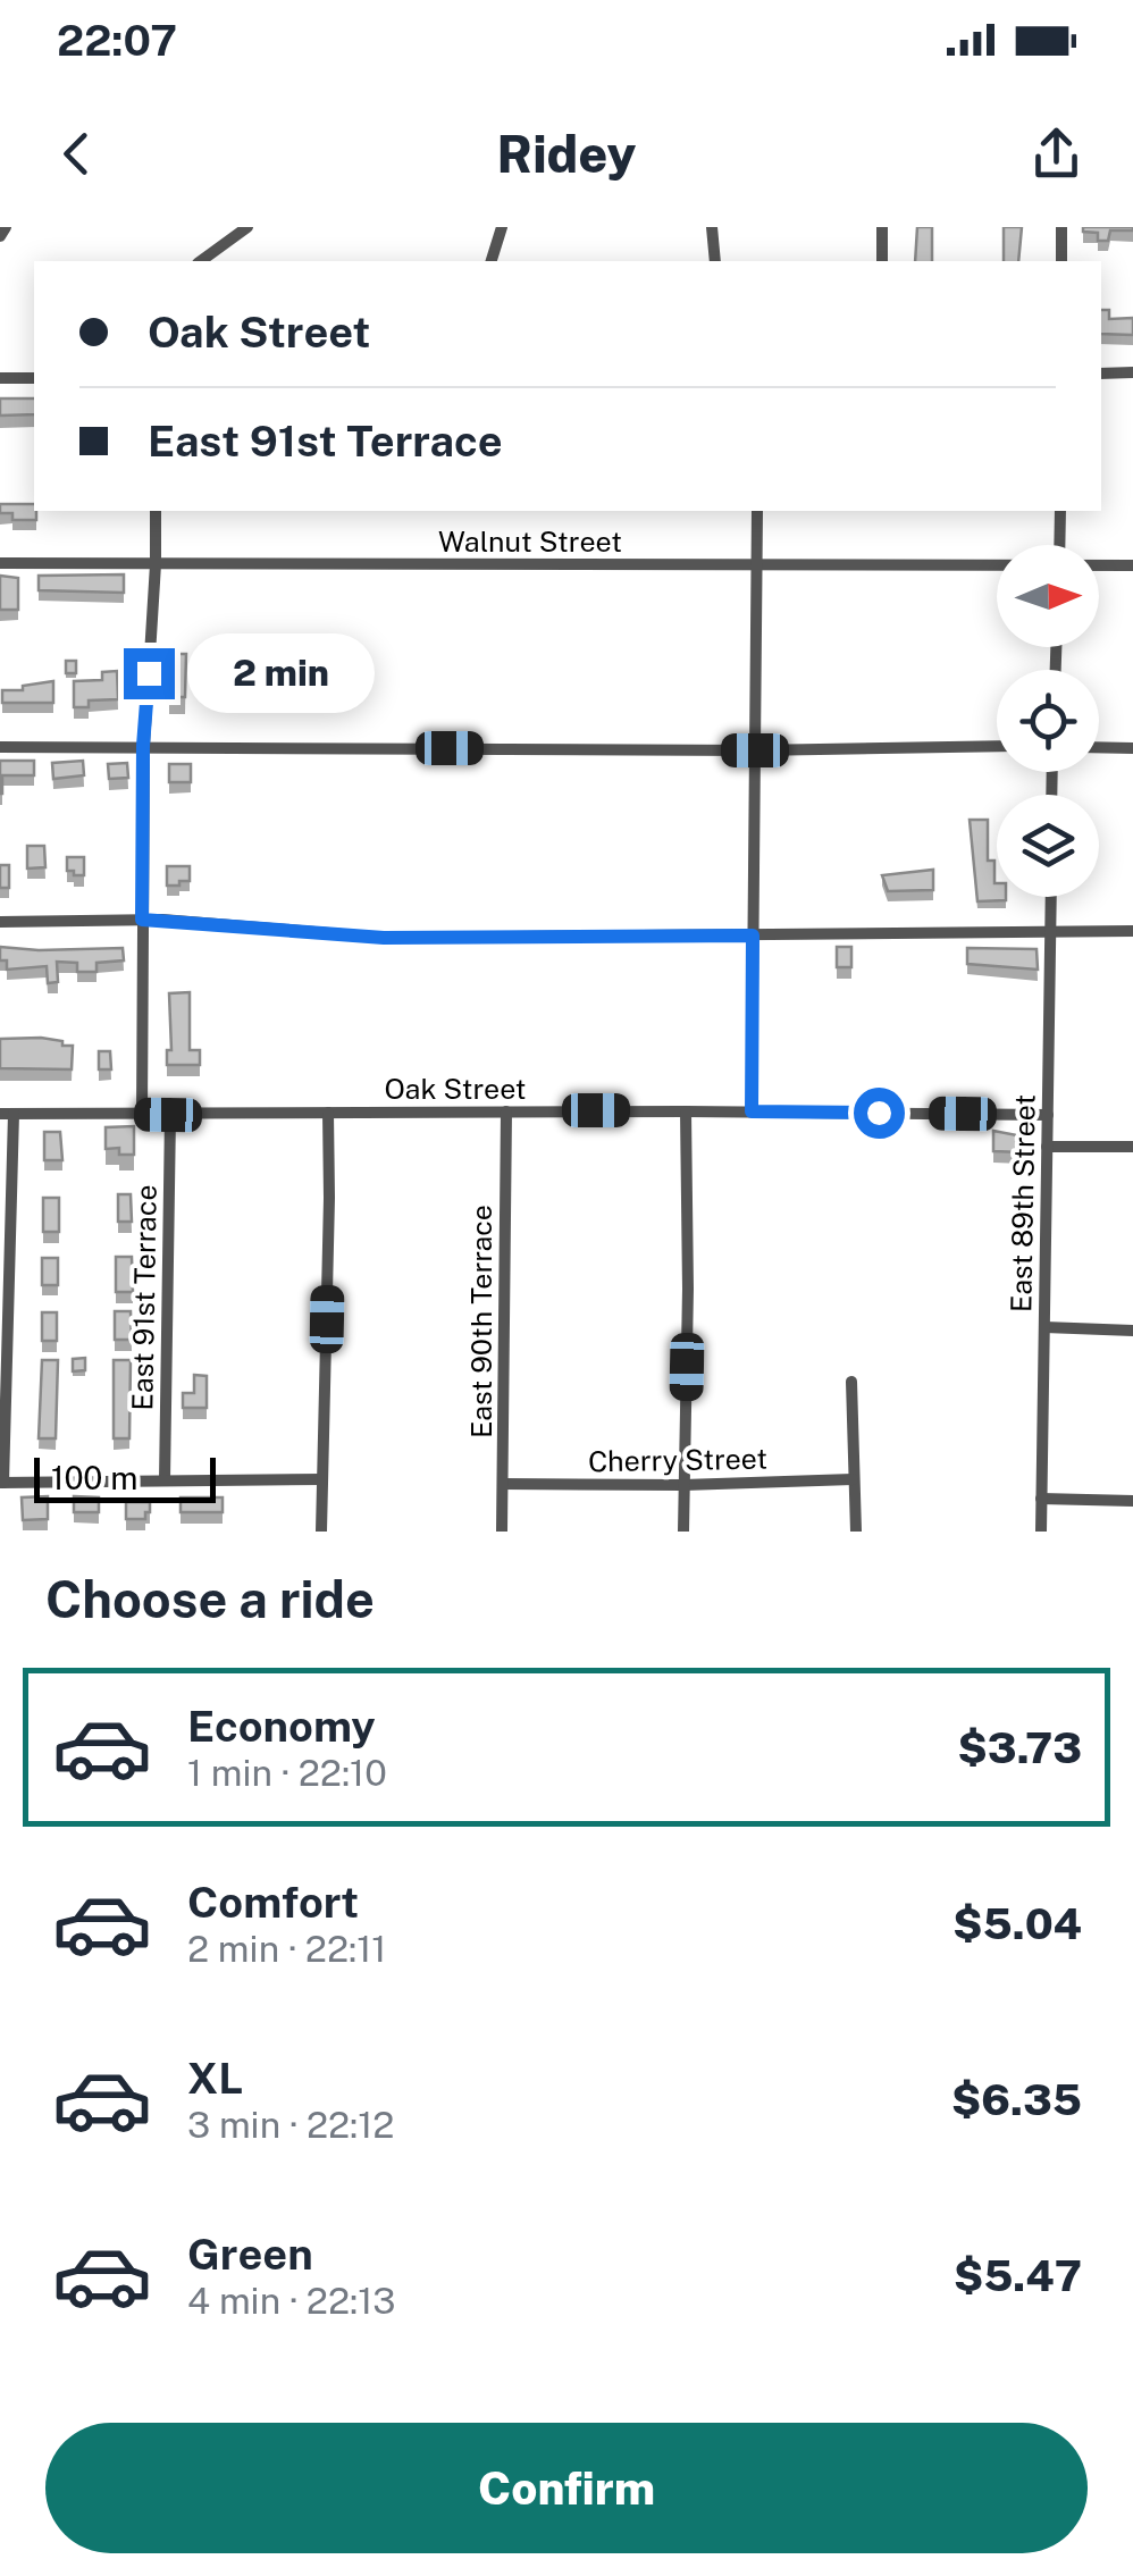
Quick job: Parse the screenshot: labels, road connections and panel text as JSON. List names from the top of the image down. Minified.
{"streets":{"street":["Walnut Street","Oak Street","East 89th Street","East 91st Terrace","East 90th Terrace","Cherry Street"]},"crossings":[["Oak Street","East 89th Street"],["Oak Street","East 91st Terrace"],["Oak Street","East 90th Terrace"],["East 90th Terrace","Cherry Street"]],"scale_bar":"100 m","north":"right","page":{"status":"22:07","header":"Ridey","banner":["Oak Street","East 91st Terrace"],"bubble":"2 min","scale":"100 m","heading":"Choose a ride","list":[{"name":"Economy","note":"1 min · 22:10","value":"$3.73"},{"name":"Comfort","note":"2 min · 22:11","value":"$5.04"},{"name":"XL","note":"3 min · 22:12","value":"$6.35"},{"name":"Green","note":"4 min · 22:13","value":"$5.47"}],"buttons":"Confirm"}}
